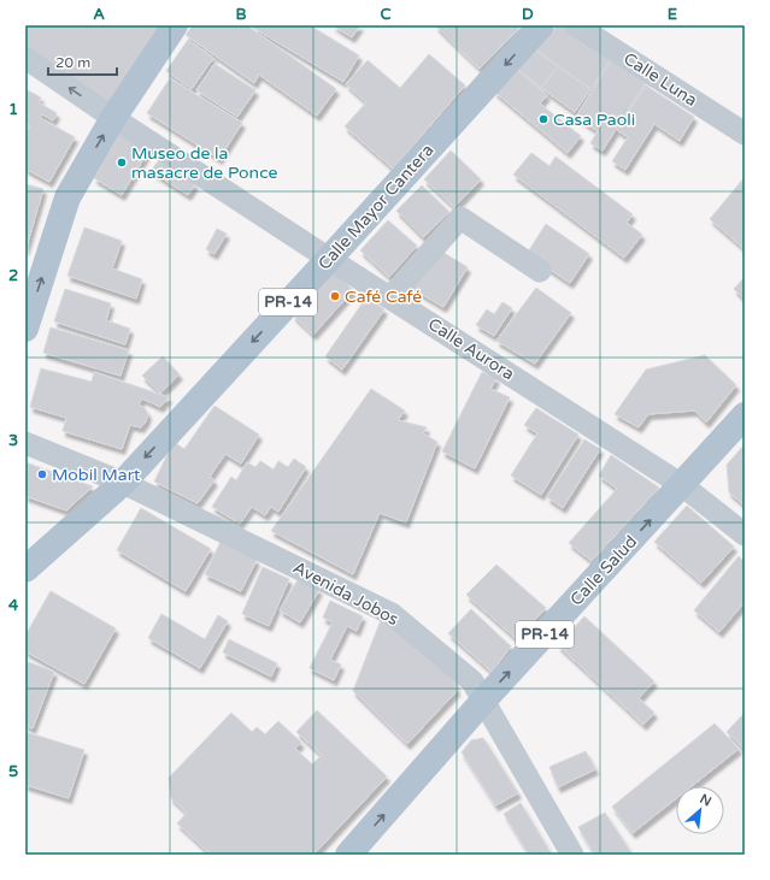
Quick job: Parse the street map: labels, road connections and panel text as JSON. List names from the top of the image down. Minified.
{"streets":{"main road":["Calle Mayor Cantera","PR-14","Calle Salud"],"street":["Calle Luna","Calle Aurora","Avenida Jobos"]},"crossings":[["Calle Mayor Cantera","Calle Aurora"],["Calle Mayor Cantera","Avenida Jobos"],["Calle Aurora","Calle Salud"],["Calle Salud","Avenida Jobos"]],"one_way":["Calle Mayor Cantera","Calle Salud"],"places":["Casa Paoli","Museo de la masacre de Ponce","Café Café","Mobil Mart"],"scale_bar":"20 m","north":"top right","grid":{"columns":["A","B","C","D","E"],"rows":["1","2","3","4","5"]}}
